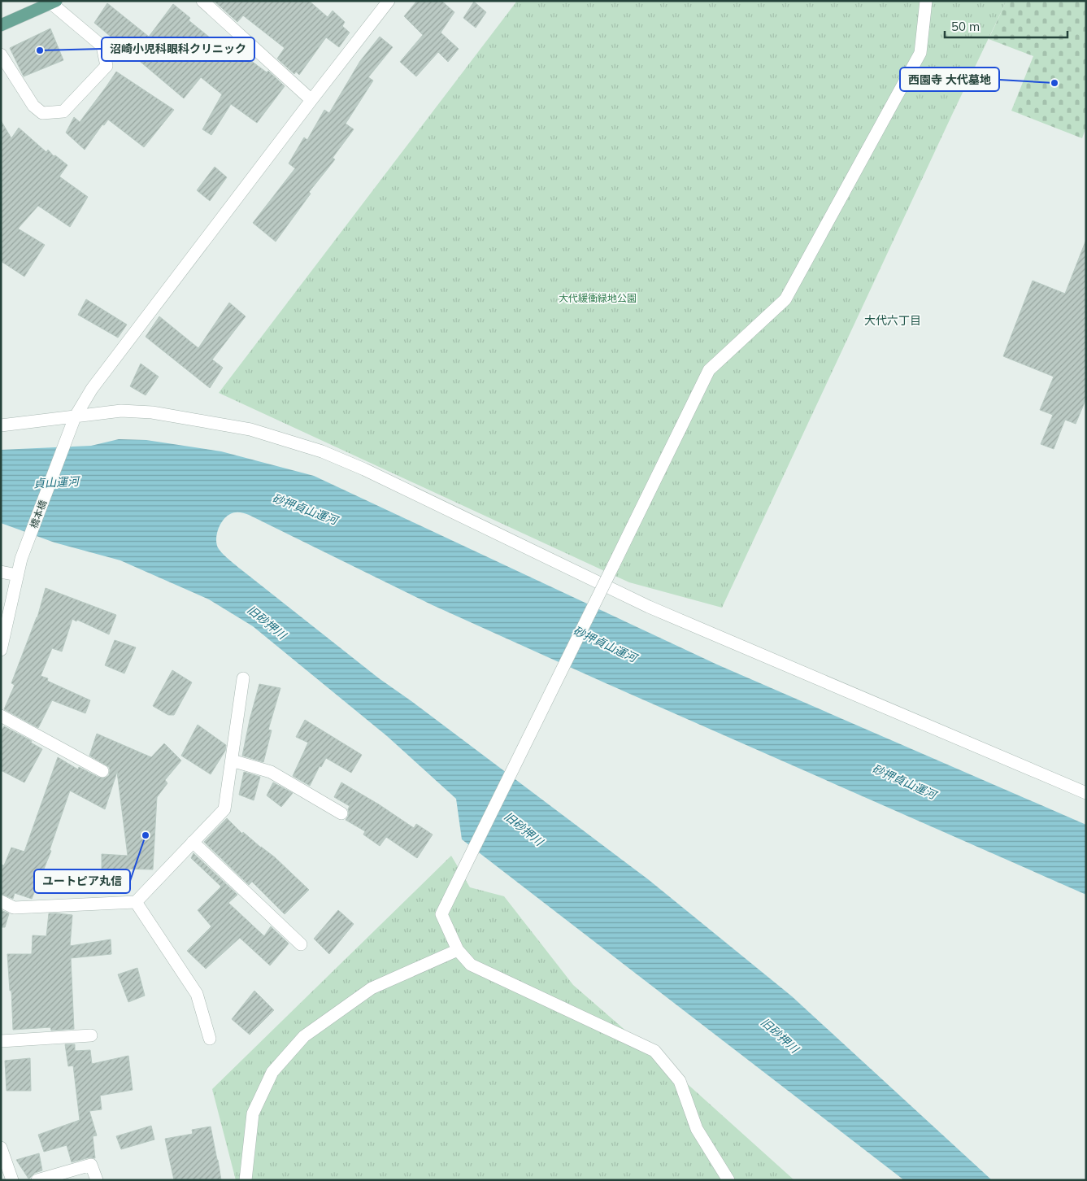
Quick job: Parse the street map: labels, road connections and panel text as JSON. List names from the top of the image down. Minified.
{"streets":{"street":["橋本橋"]},"districts":["大代六丁目"],"water":["貞山運河","砂押貞山運河","旧砂押川"],"parks":["大代緩衝緑地公園"],"places":["沼崎小児科眼科クリニック","西園寺 大代墓地","ユートピア丸信"],"scale_bar":"50 m"}
